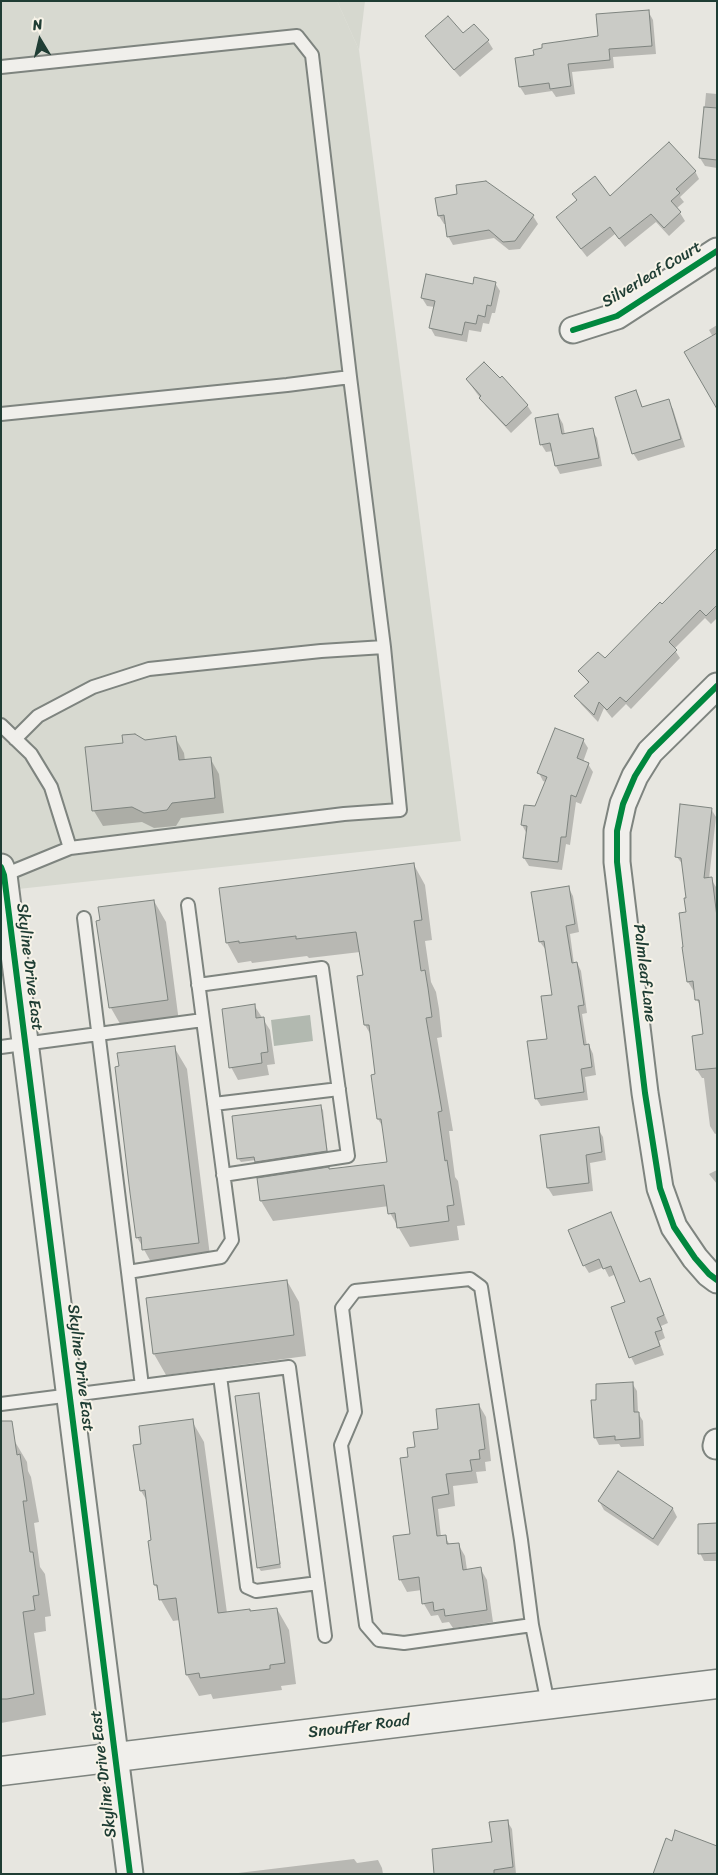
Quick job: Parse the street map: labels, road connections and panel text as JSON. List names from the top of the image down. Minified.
{"streets":{"main road":["Snouffer Road"],"street":["Silverleaf Court","Skyline Drive East","Palmleaf Lane"]},"crossings":[["Skyline Drive East","Snouffer Road"]],"north":"top"}
